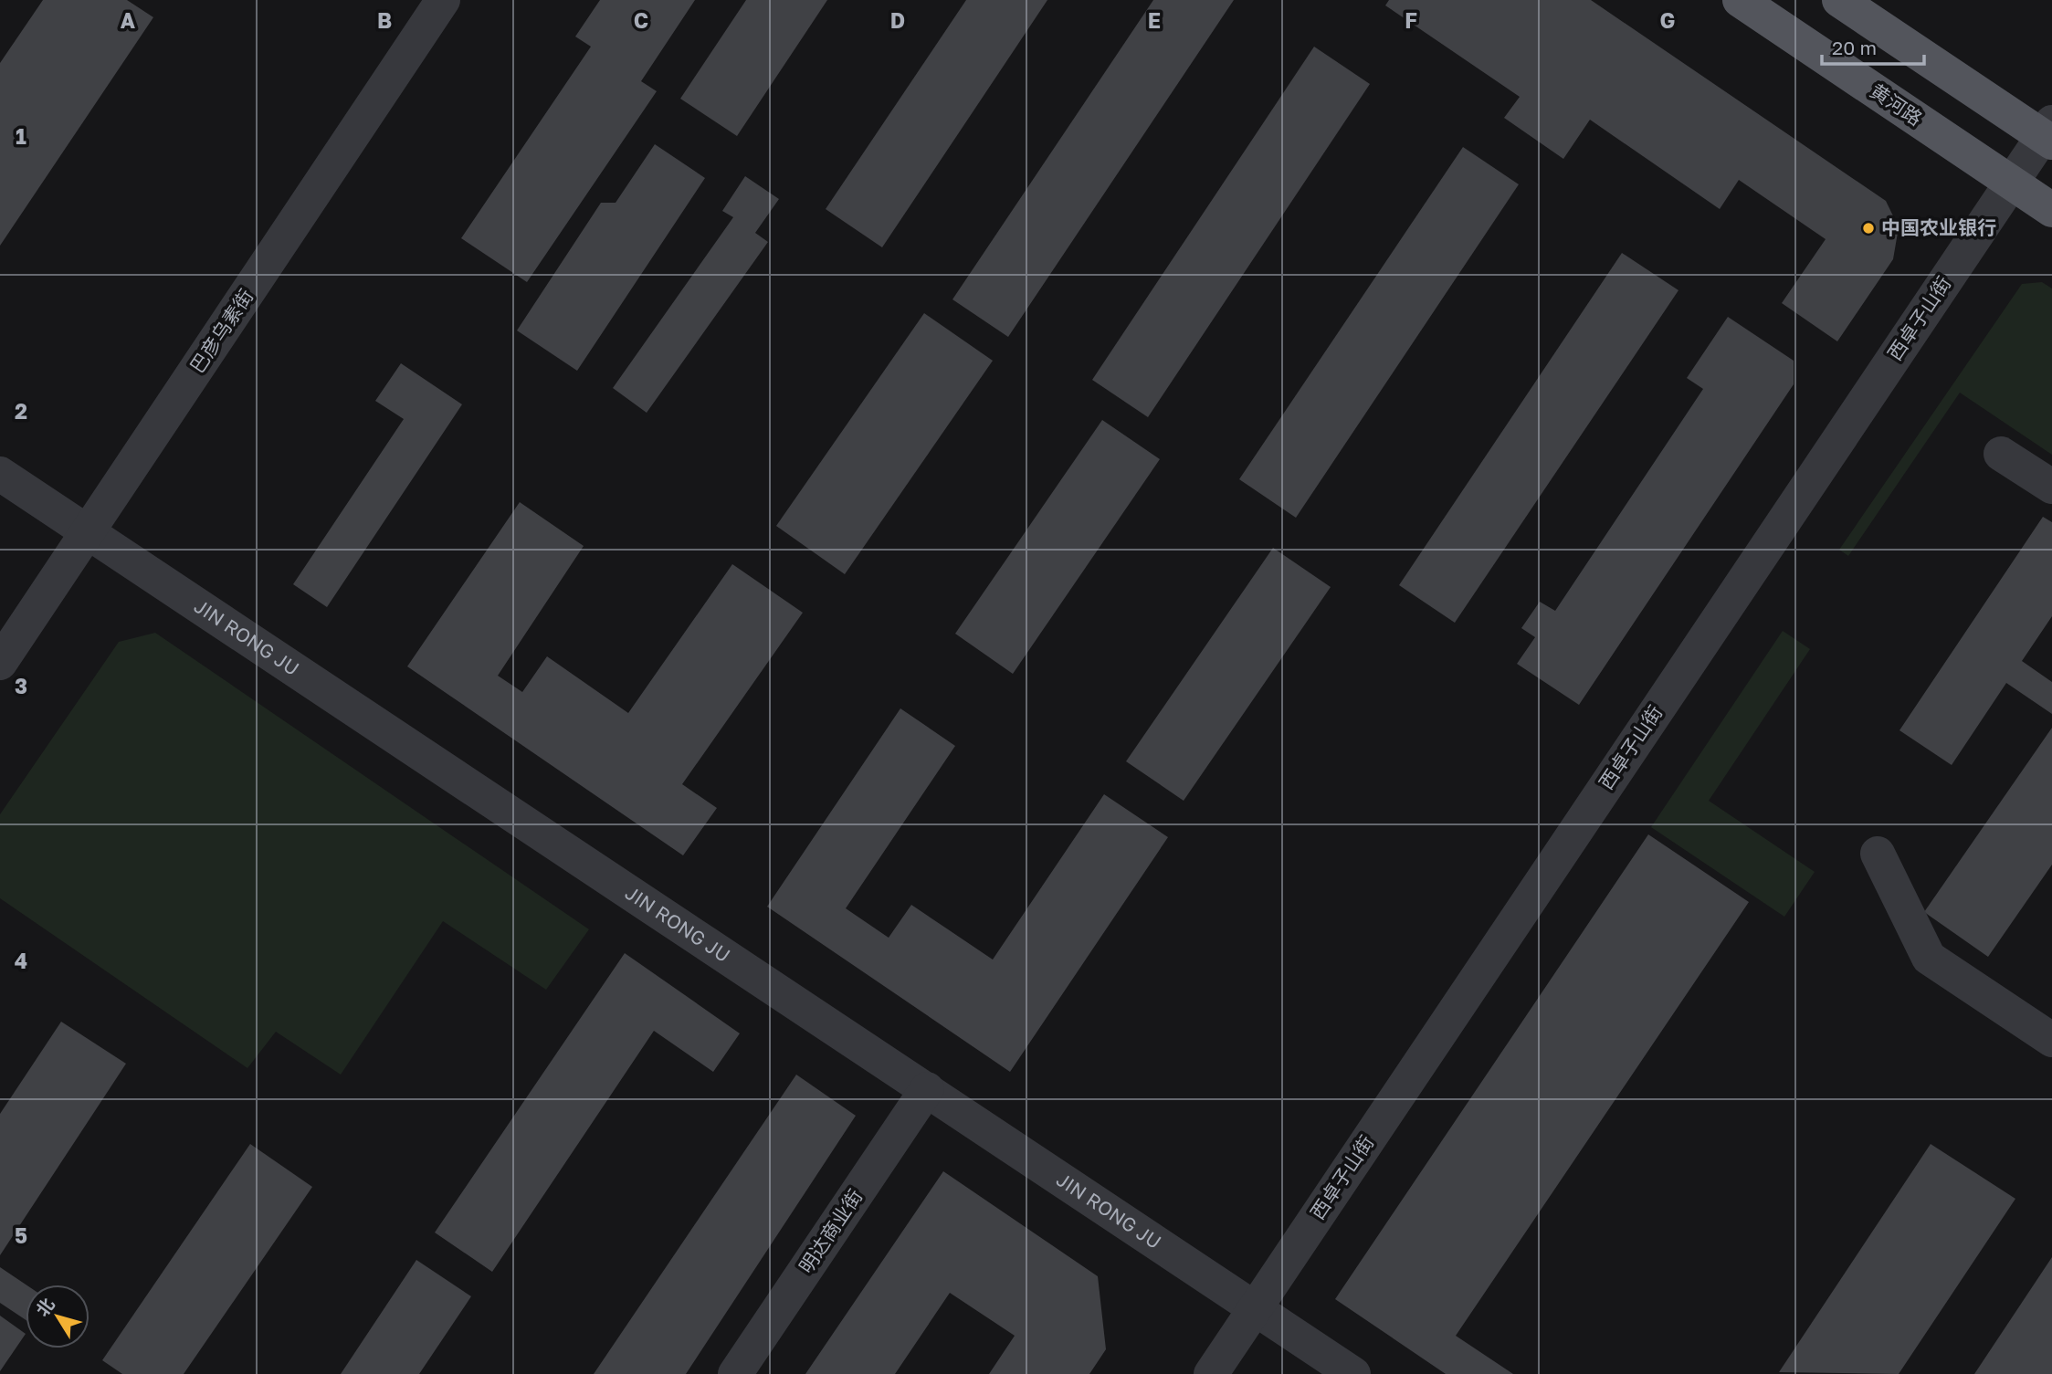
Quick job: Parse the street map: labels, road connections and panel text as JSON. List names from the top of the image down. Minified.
{"streets":{"main road":["黄河路"],"street":["西卓子山街","巴彦乌素街","JIN RONG JU","明达商业街"]},"crossings":[["黄河路","西卓子山街"],["西卓子山街","JIN RONG JU"],["巴彦乌素街","JIN RONG JU"],["JIN RONG JU","明达商业街"]],"places":["中国农业银行"],"scale_bar":"20 m","north":"top left","grid":{"columns":["A","B","C","D","E","F","G"],"rows":["1","2","3","4","5"]}}
